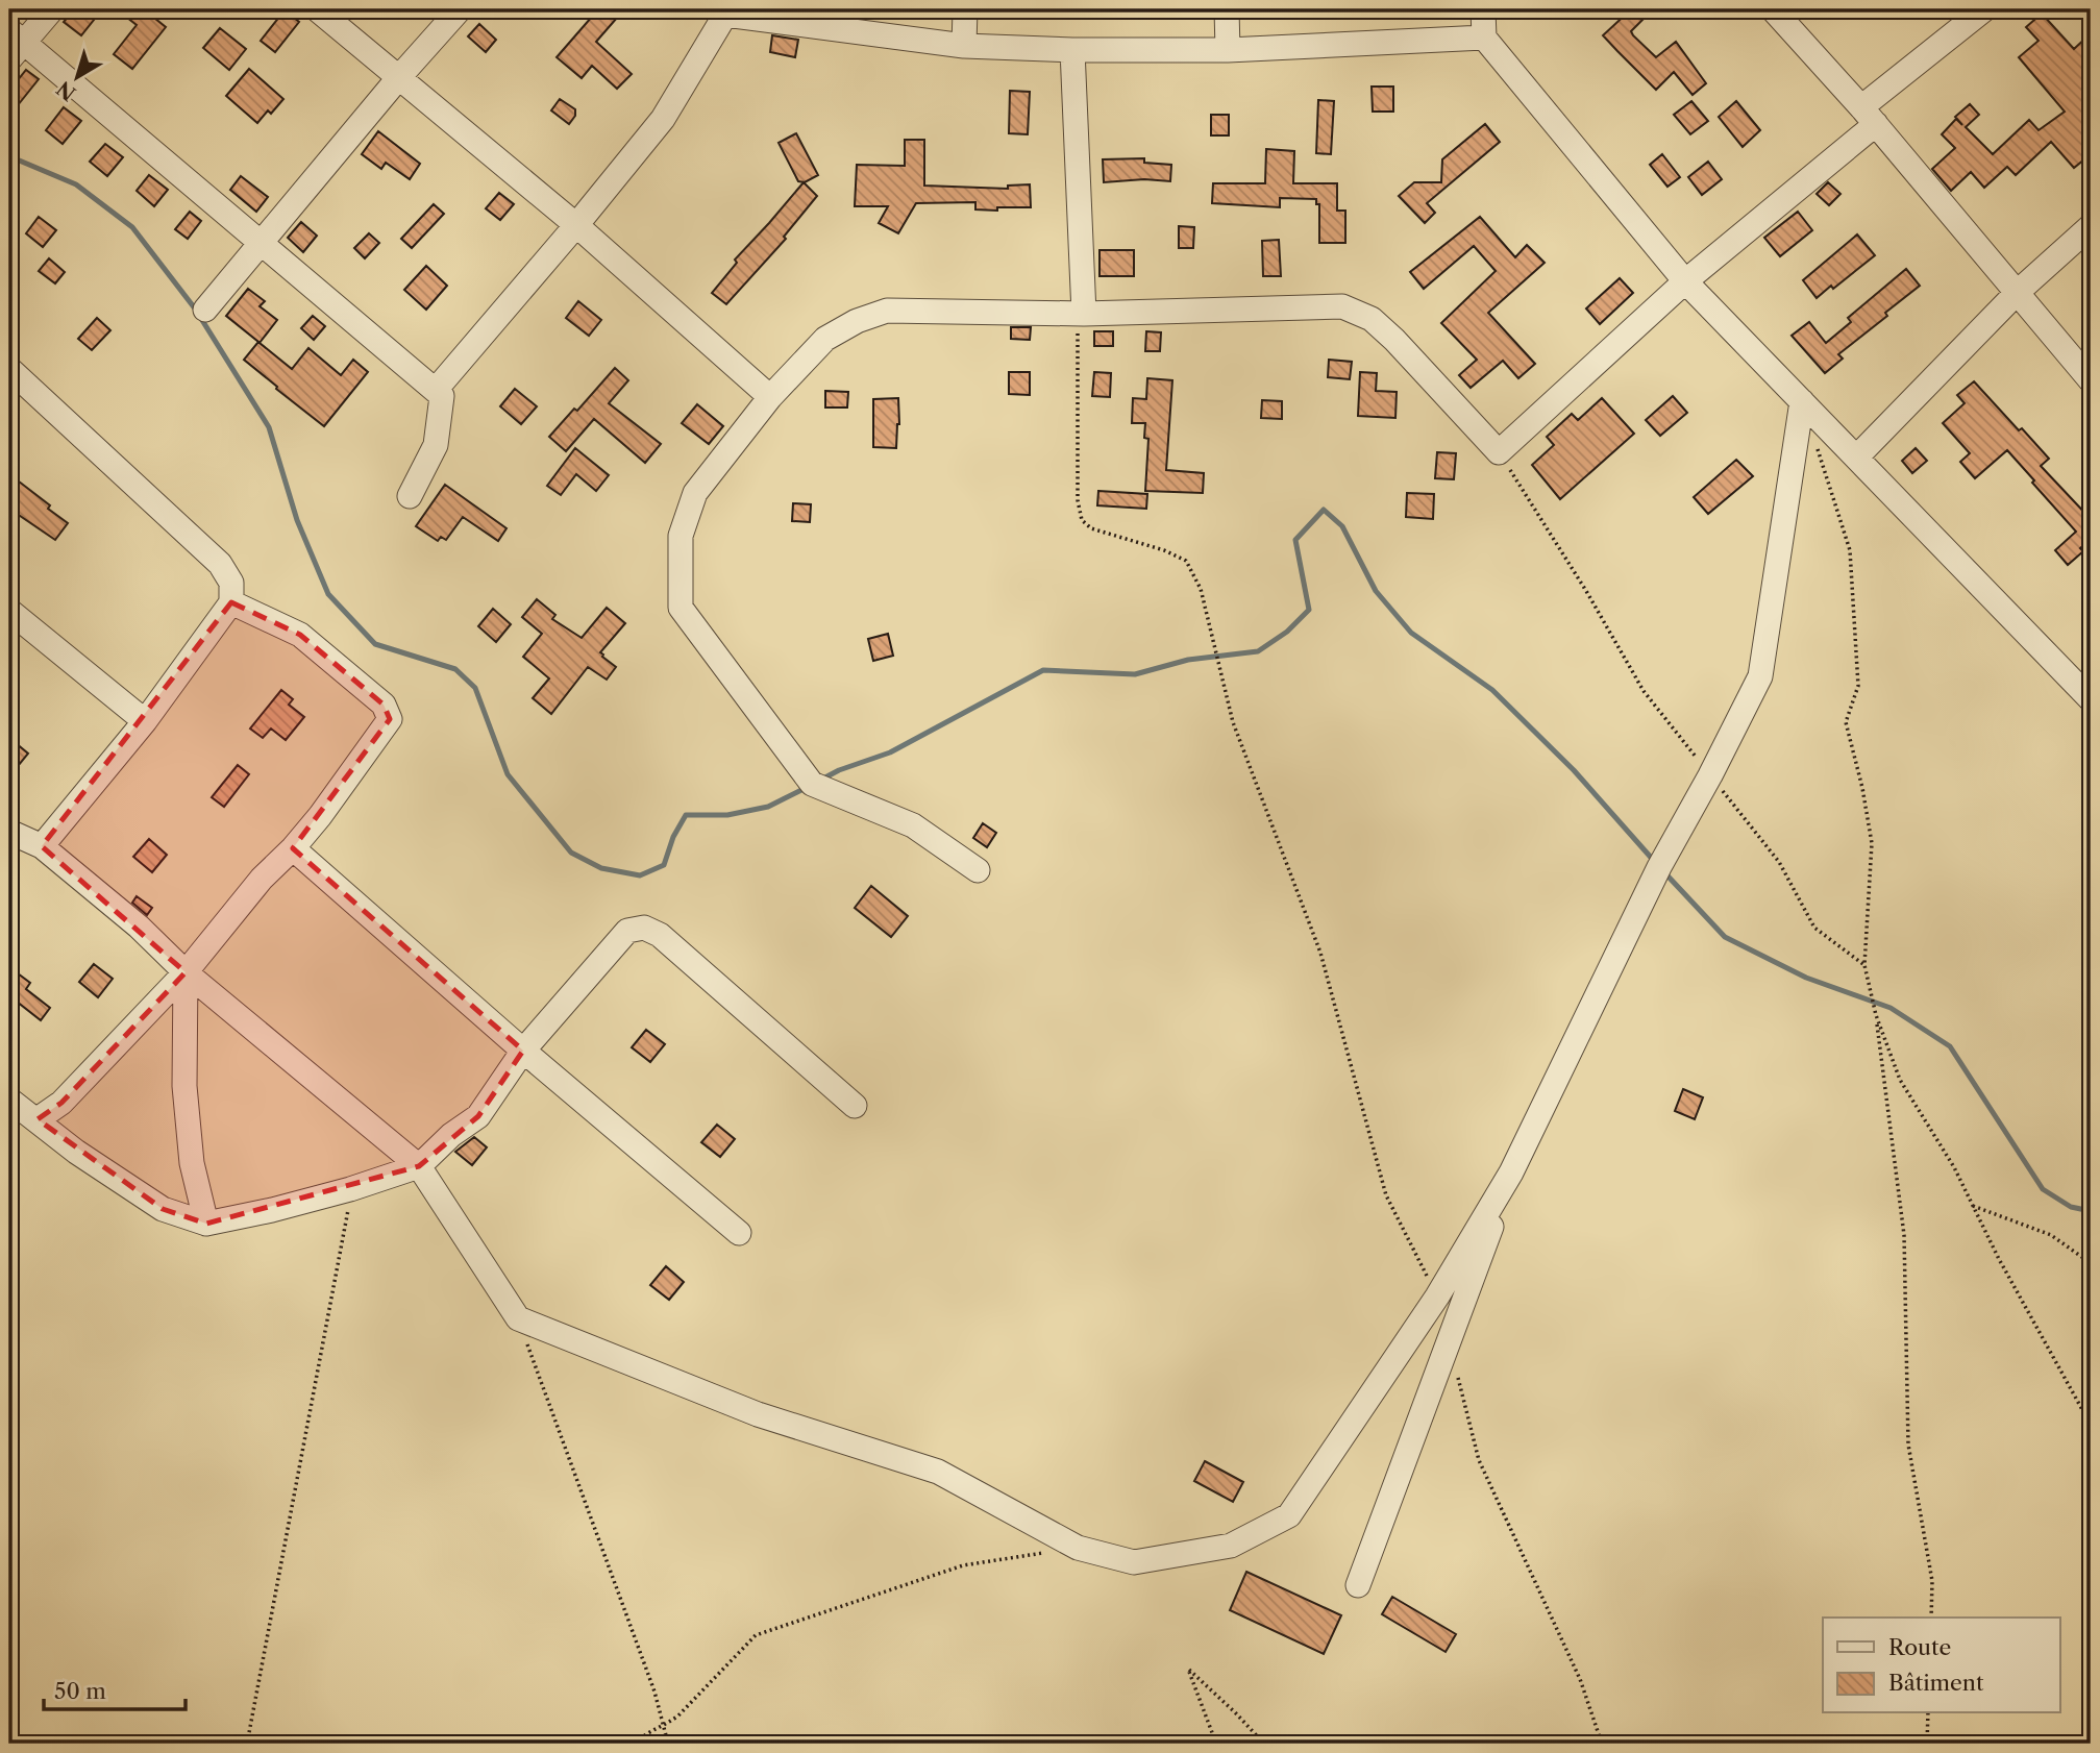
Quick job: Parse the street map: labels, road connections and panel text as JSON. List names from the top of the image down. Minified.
{"legend":["Route","Bâtiment"],"scale_bar":"50 m","north":"bottom left"}
